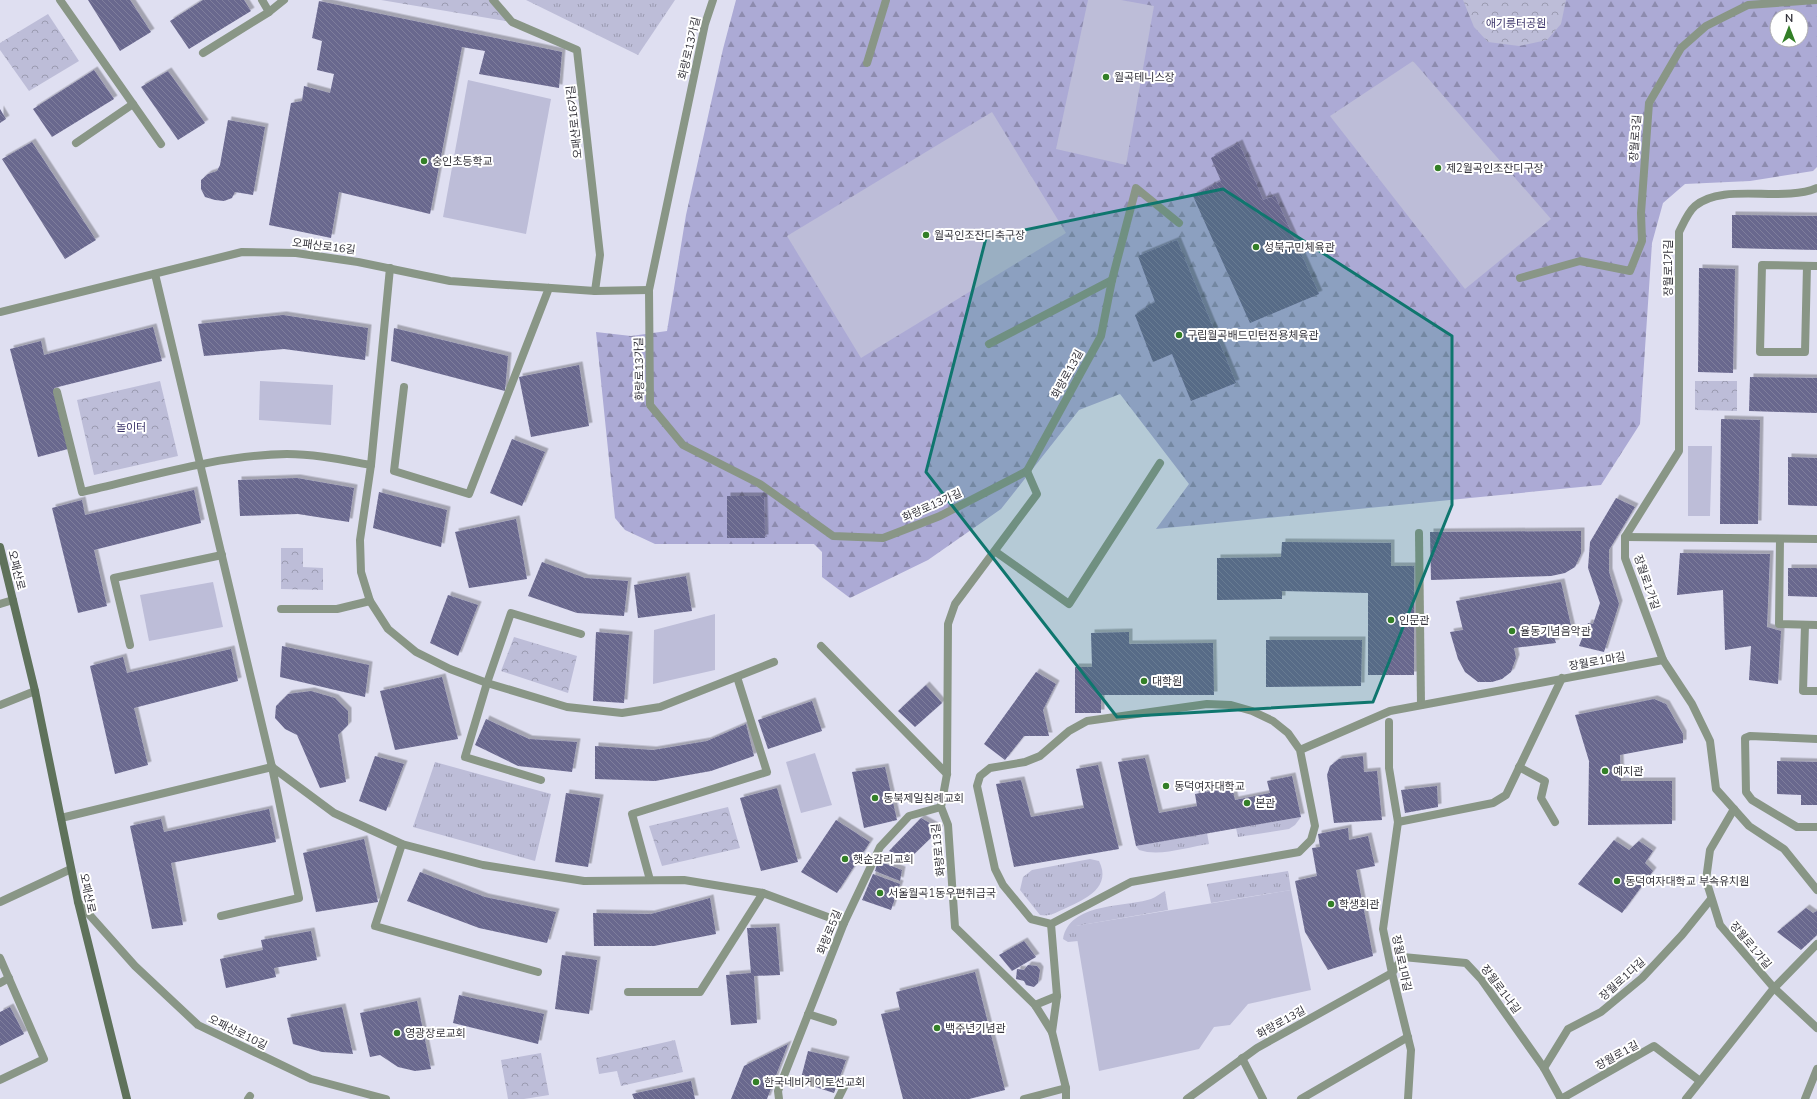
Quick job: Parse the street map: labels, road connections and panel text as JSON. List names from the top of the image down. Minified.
{"streets":{"main road":["오패산로"],"street":["화랑로13가길","오패산로16가길","장월로3길","오패산로16길","장월로1가길","화랑로13길","장월로1마길","화랑로5길","장월로1다길","장월로1나길","오패산로10길","장월로1길"]},"crossings":[["화랑로13가길","오패산로16길"],["화랑로13가길","화랑로13길"],["오패산로16가길","오패산로16길"],["장월로1가길","장월로1마길"],["장월로1가길","장월로1다길"],["화랑로13길","장월로1마길"],["화랑로13길","화랑로5길"],["화랑로13길","장월로1나길"],["오패산로","오패산로10길"],["장월로1마길","장월로1나길"],["장월로1다길","장월로1나길"],["장월로1나길","장월로1길"]],"parks":["애기릉터공원","놀이터"],"places":["월곡테니스장","숭인초등학교","제2월곡인조잔디구장","월곡인조잔디축구장","성북구민체육관","구립월곡배드민턴전용체육관","인문관","율동기념음악관","대학원","예지관","동덕여자대학교","동북제일침례교회","본관","햇순감리교회","동덕여자대학교 부속유치원","서울월곡1동우편취급국","학생회관","백주년기념관","영광장로교회","한국네비게이토선교회"],"north":"top"}
